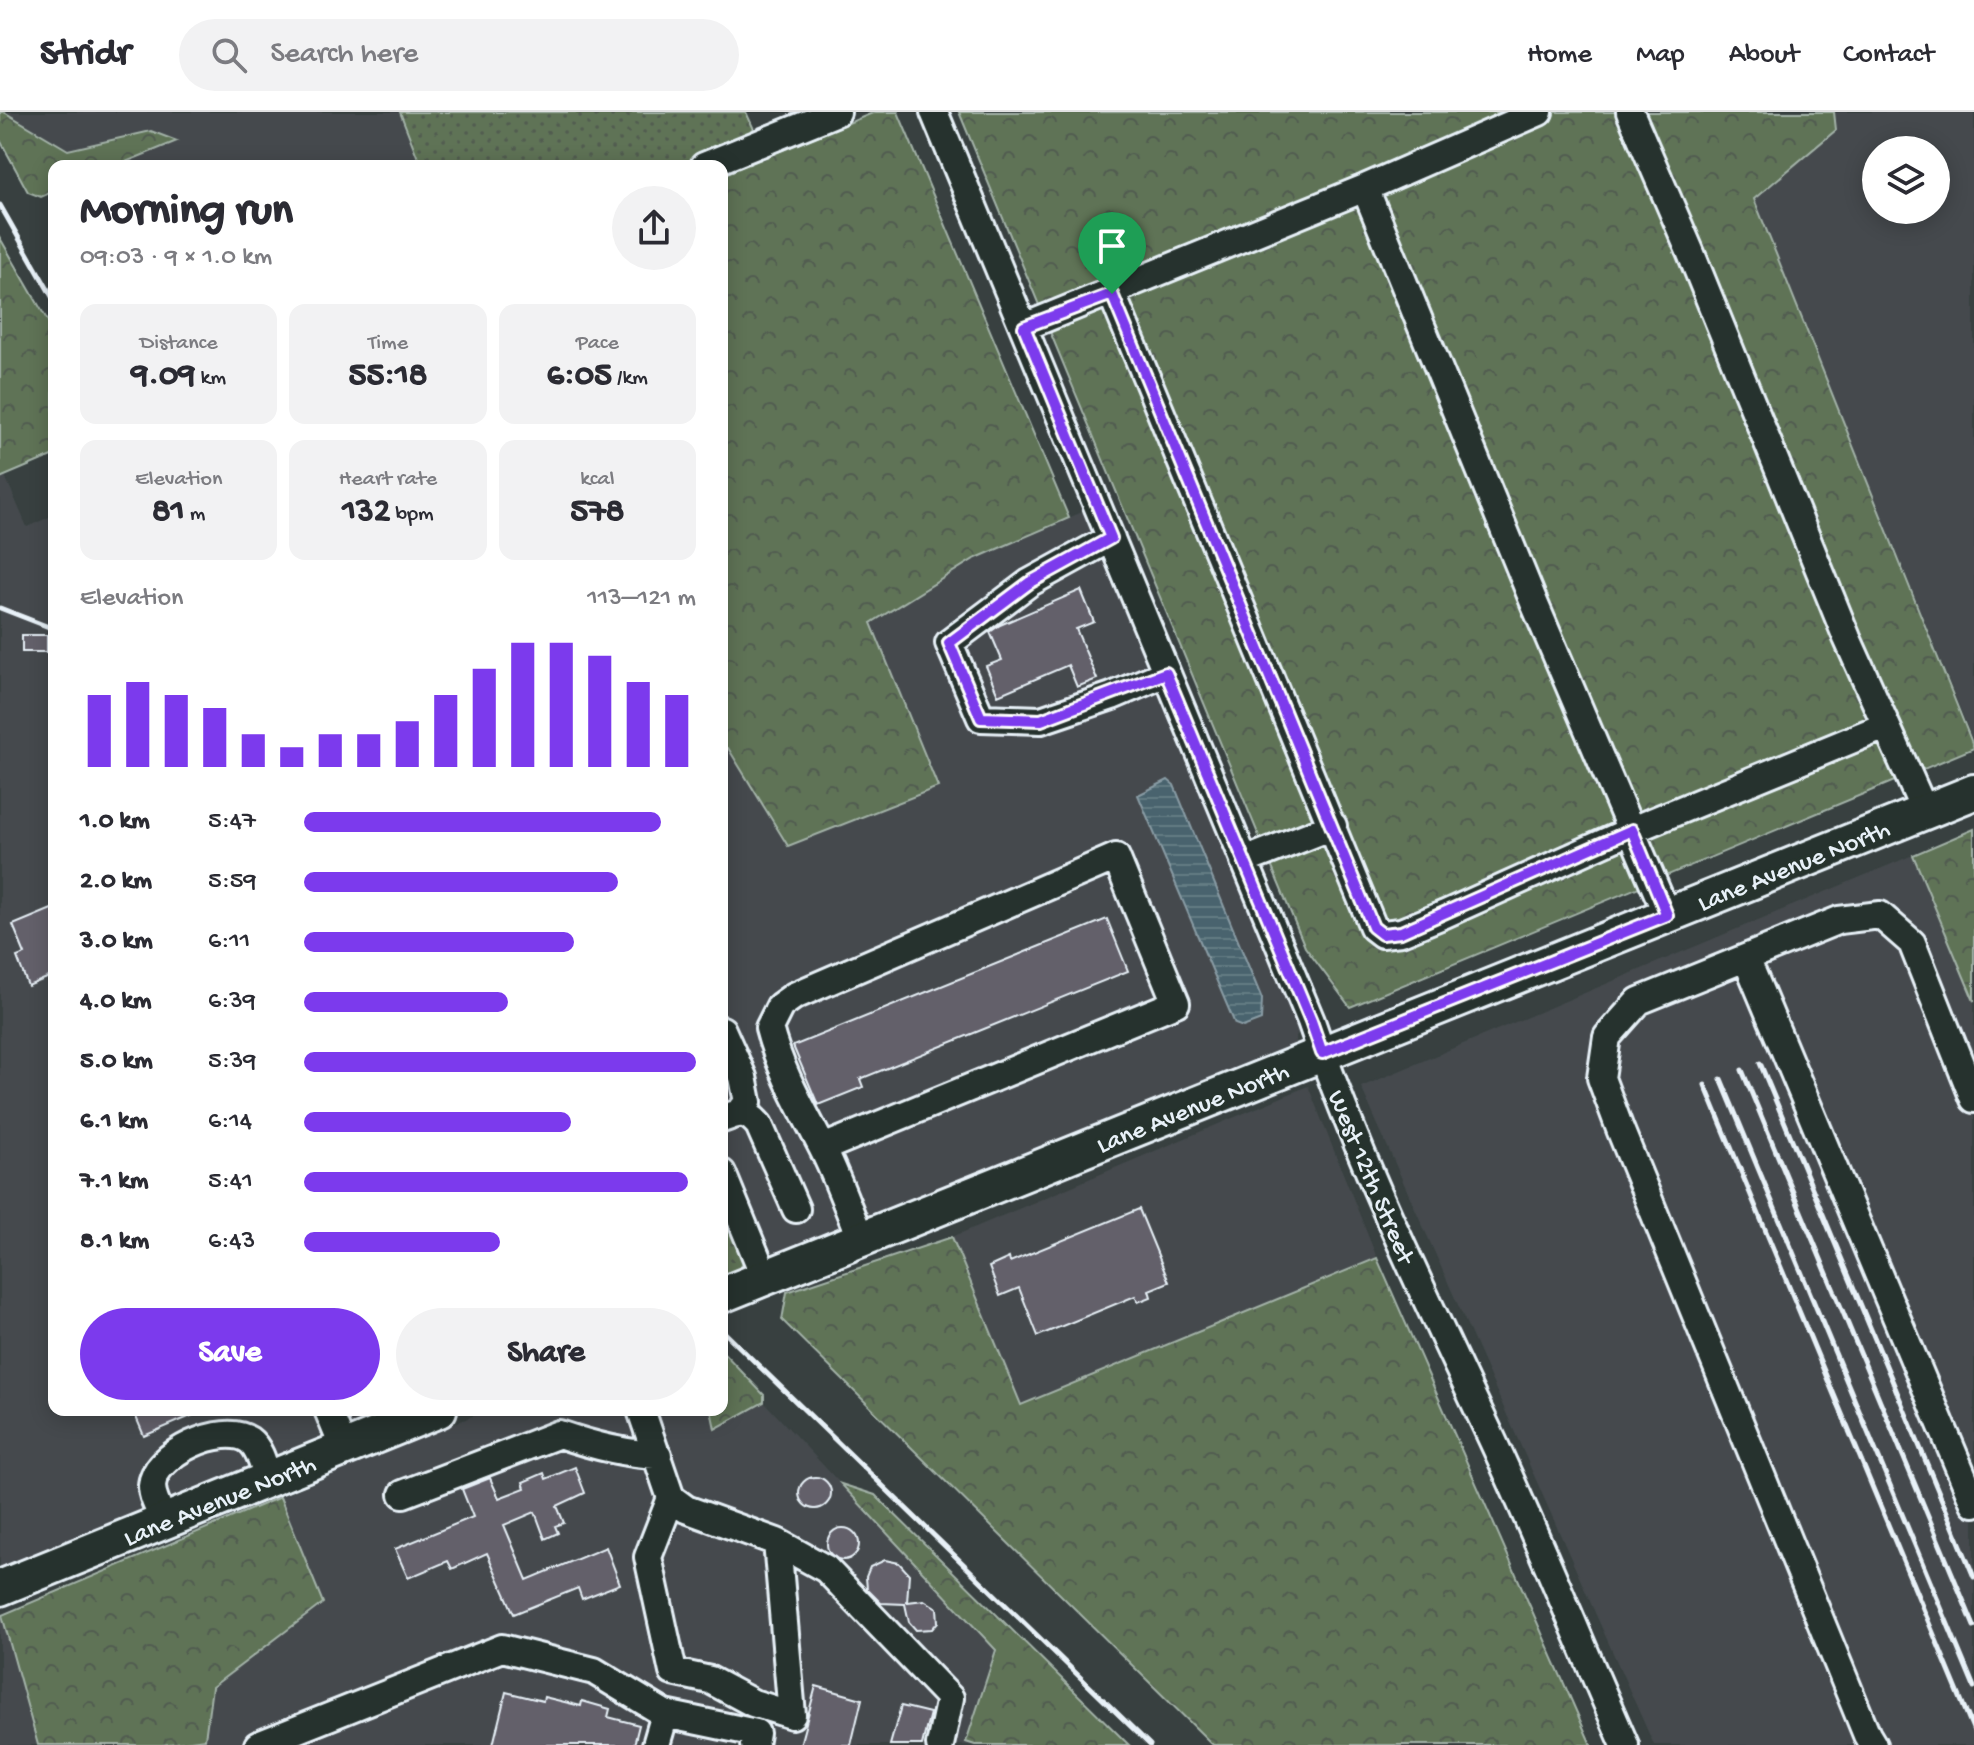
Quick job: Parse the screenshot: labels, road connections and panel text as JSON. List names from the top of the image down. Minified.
{"streets":{"main road":["Lane Avenue North"],"street":["West 12th Street"]},"crossings":[["Lane Avenue North","West 12th Street"]],"page":{"header":"Stridr","search":"Search here","nav":["Home","Map","About","Contact"],"heading":["Morning run","09:03 · 9 × 1.0 km"],"stats":[["Distance","9.09 km"],["Time","55:18"],["Pace","6:05 /km"],["Elevation","81 m"],["Heart rate","132 bpm"],["kcal","578"]],"chart":["Elevation","113–121 m"],"list":[{"name":"1.0 km","note":"5:47"},{"name":"2.0 km","note":"5:59"},{"name":"3.0 km","note":"6:11"},{"name":"4.0 km","note":"6:39"},{"name":"5.0 km","note":"5:39"},{"name":"6.1 km","note":"6:14"},{"name":"7.1 km","note":"5:41"},{"name":"8.1 km","note":"6:43"}],"buttons":["Save","Share"]}}
